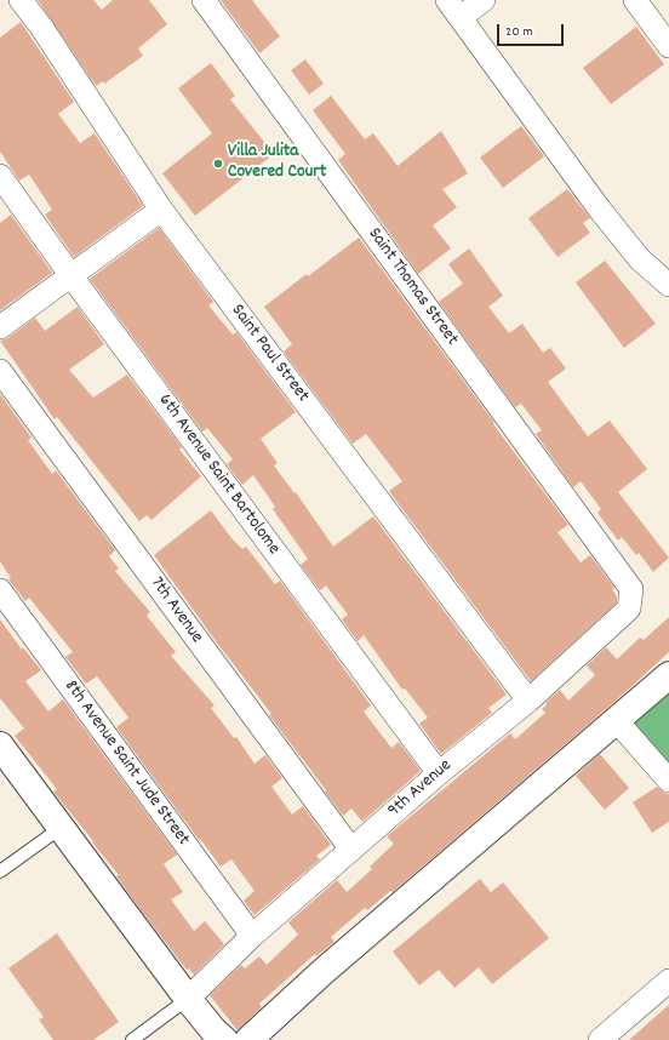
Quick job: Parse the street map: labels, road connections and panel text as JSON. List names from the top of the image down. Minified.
{"streets":{"street":["Saint Thomas Street","Saint Paul Street","6th Avenue Saint Bartolome","7th Avenue","8th Avenue Saint Jude Street","9th Avenue"]},"crossings":[["Saint Thomas Street","9th Avenue"],["Saint Paul Street","9th Avenue"],["6th Avenue Saint Bartolome","9th Avenue"],["7th Avenue","9th Avenue"],["8th Avenue Saint Jude Street","9th Avenue"]],"places":["Villa Julita Covered Court"],"scale_bar":"20 m"}
